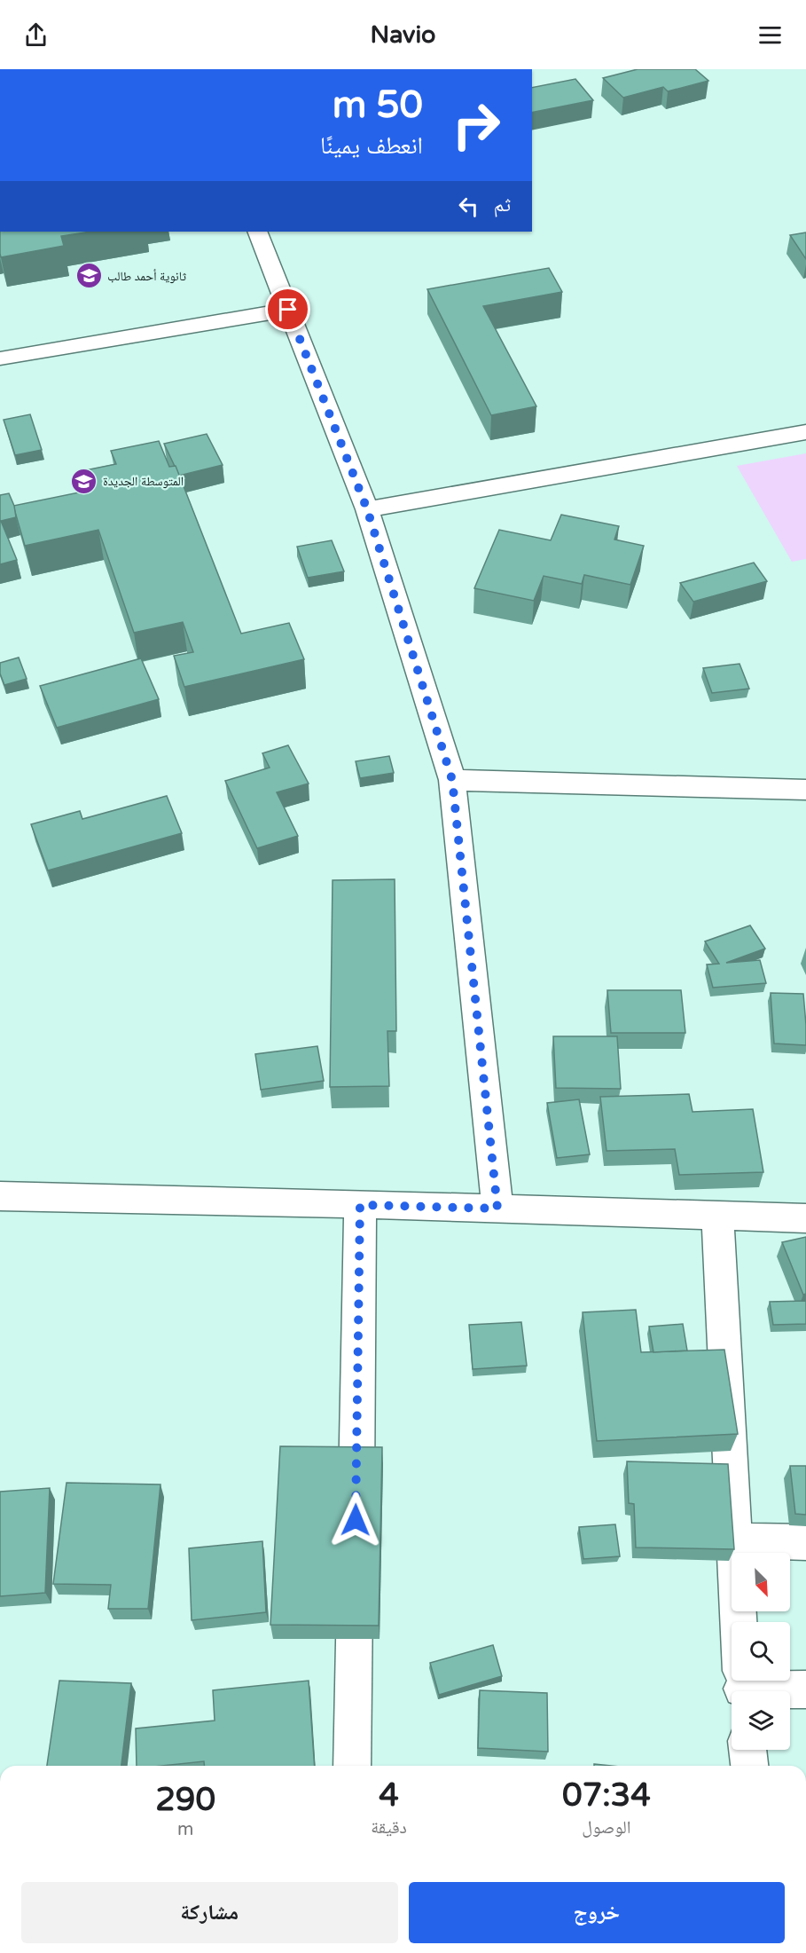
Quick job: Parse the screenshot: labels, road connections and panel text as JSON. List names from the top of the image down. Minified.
{"places":{"school or university":["ثانوية أحمد طالب","المتوسطة الجديدة"]},"north":"bottom right","page":{"header":"Navio","turn":["50 m","انعطف يمينًا"],"then":"ثم","eta":["07:34","الوصول","4","دقيقة","290","m"],"buttons":["خروج","مشاركة"]}}
